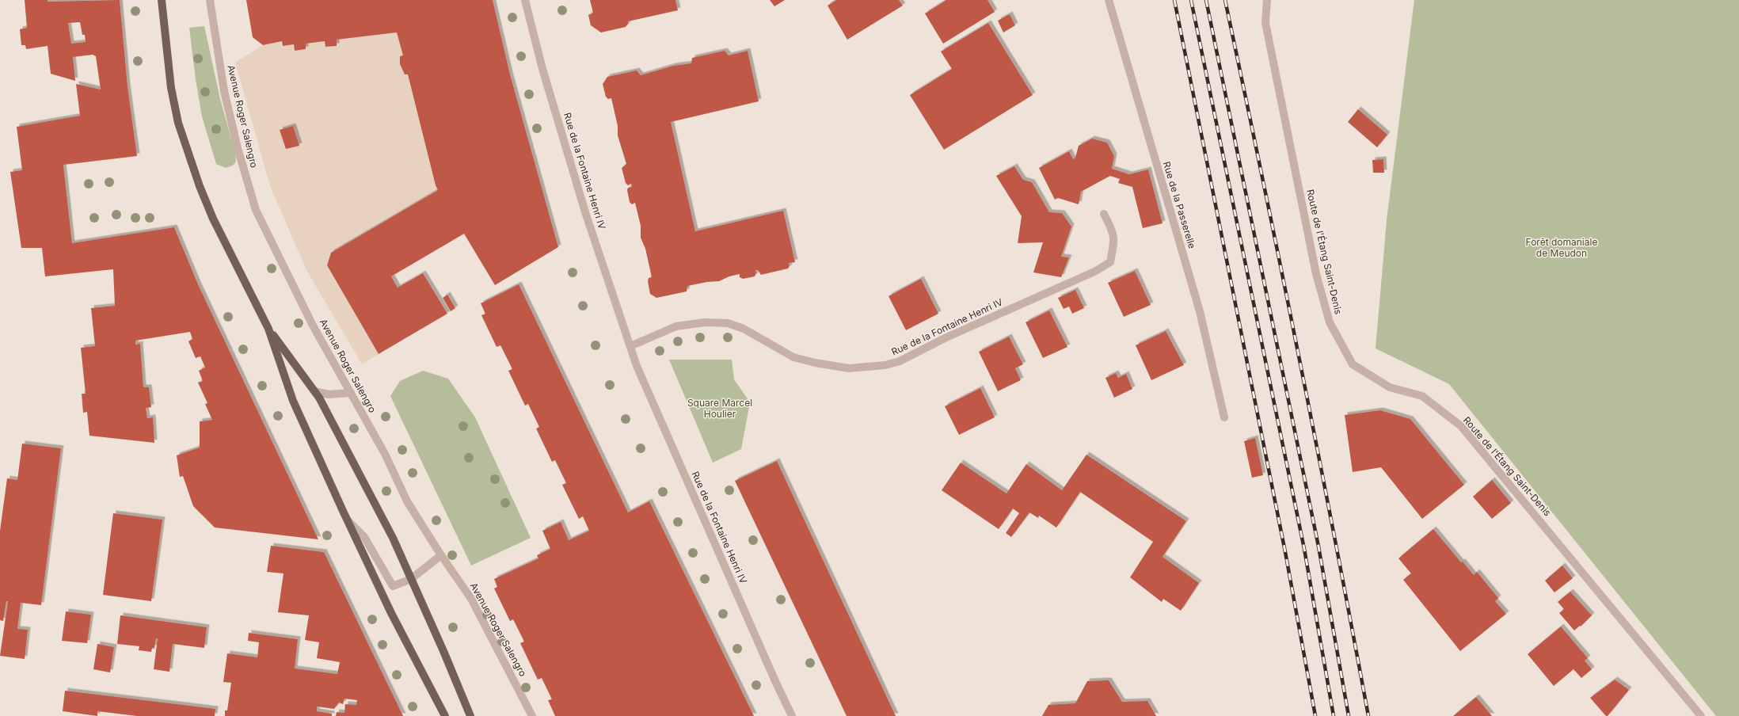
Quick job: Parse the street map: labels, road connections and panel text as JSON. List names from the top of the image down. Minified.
{"streets":{"street":["Avenue Roger Salengro","Rue de la Fontaine Henri IV","Rue de la Passerelle","Route de l'Étang Saint-Denis"]},"parks":["Forêt domaniale de Meudon","Square Marcel Houlier"]}
